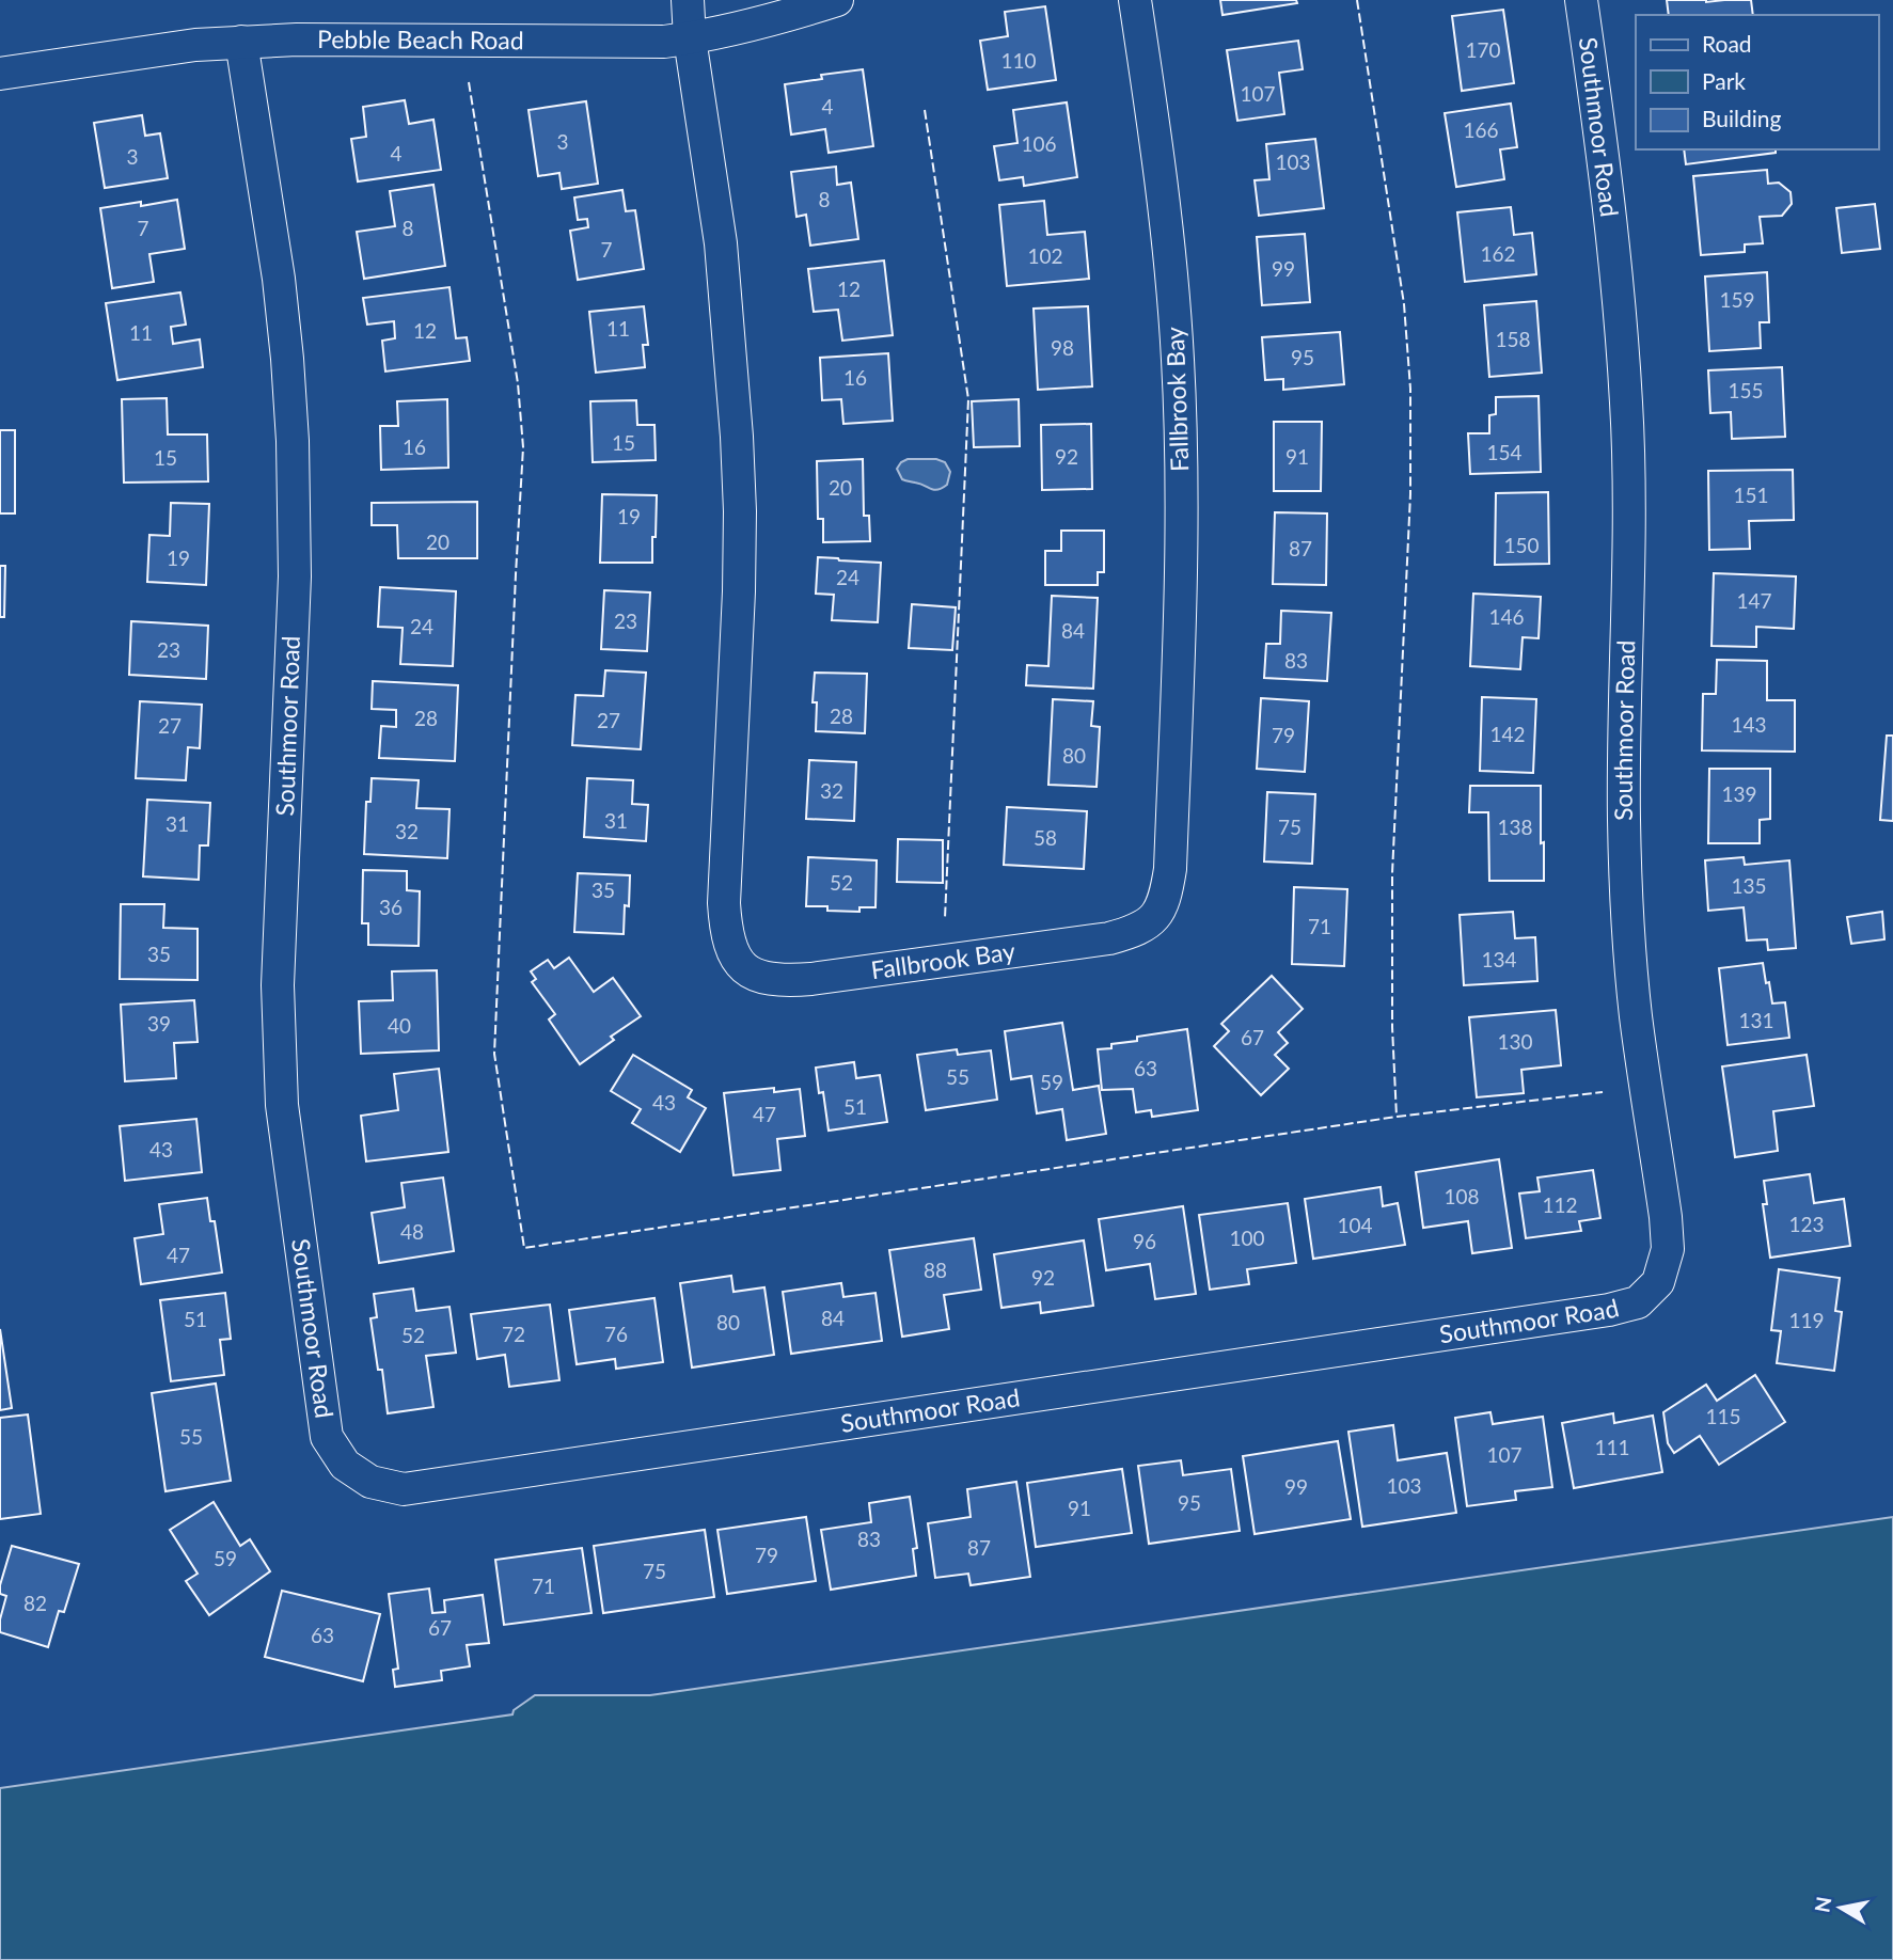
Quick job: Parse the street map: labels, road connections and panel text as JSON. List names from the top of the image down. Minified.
{"streets":{"street":["Pebble Beach Road","Southmoor Road","Fallbrook Bay"]},"crossings":[["Pebble Beach Road","Southmoor Road"],["Pebble Beach Road","Fallbrook Bay"]],"house_numbers":["170","110","107","4","166","3","106","4","3","103","8","7","8","7","162","102","99","12","159","11","12","11","158","98","95","16","155","15","16","154","92","91","15","20","151","19","20","150","87","19","24","147","146","23","24","84","23","83","28","28","27","143","27","142","79","80","32","139","31","31","75","138","32","58","52","135","35","36","71","35","134","131","39","40","67","130","63","55","59","43","51","47","43","108","112","123","104","48","100","96","47","88","92","84","51","119","80","72","76","52","115","55","111","107","103","99","95","91","83","87","79","59","75","71","82","67","63"],"legend":["Road","Park","Building"],"north":"left"}
